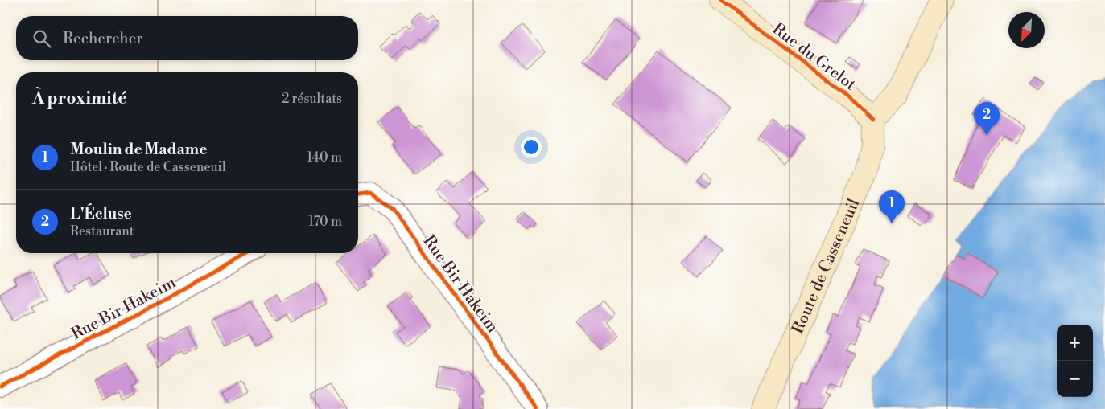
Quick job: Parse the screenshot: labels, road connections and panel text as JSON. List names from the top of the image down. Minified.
{"streets":{"main road":["Rue du Grelot","Route de Casseneuil"],"street":["Rue Bir Hakeim"]},"crossings":[["Rue du Grelot","Route de Casseneuil"]],"north":"bottom left","page":{"search":"Rechercher","heading":["À proximité","2 résultats"],"pins":["2","1"],"list":[{"mark":"1","name":"Moulin de Madame","note":"Hôtel · Route de Casseneuil","value":"140 m"},{"mark":"2","name":"L'Écluse","note":"Restaurant","value":"170 m"}],"map_buttons":["+","−"]}}
